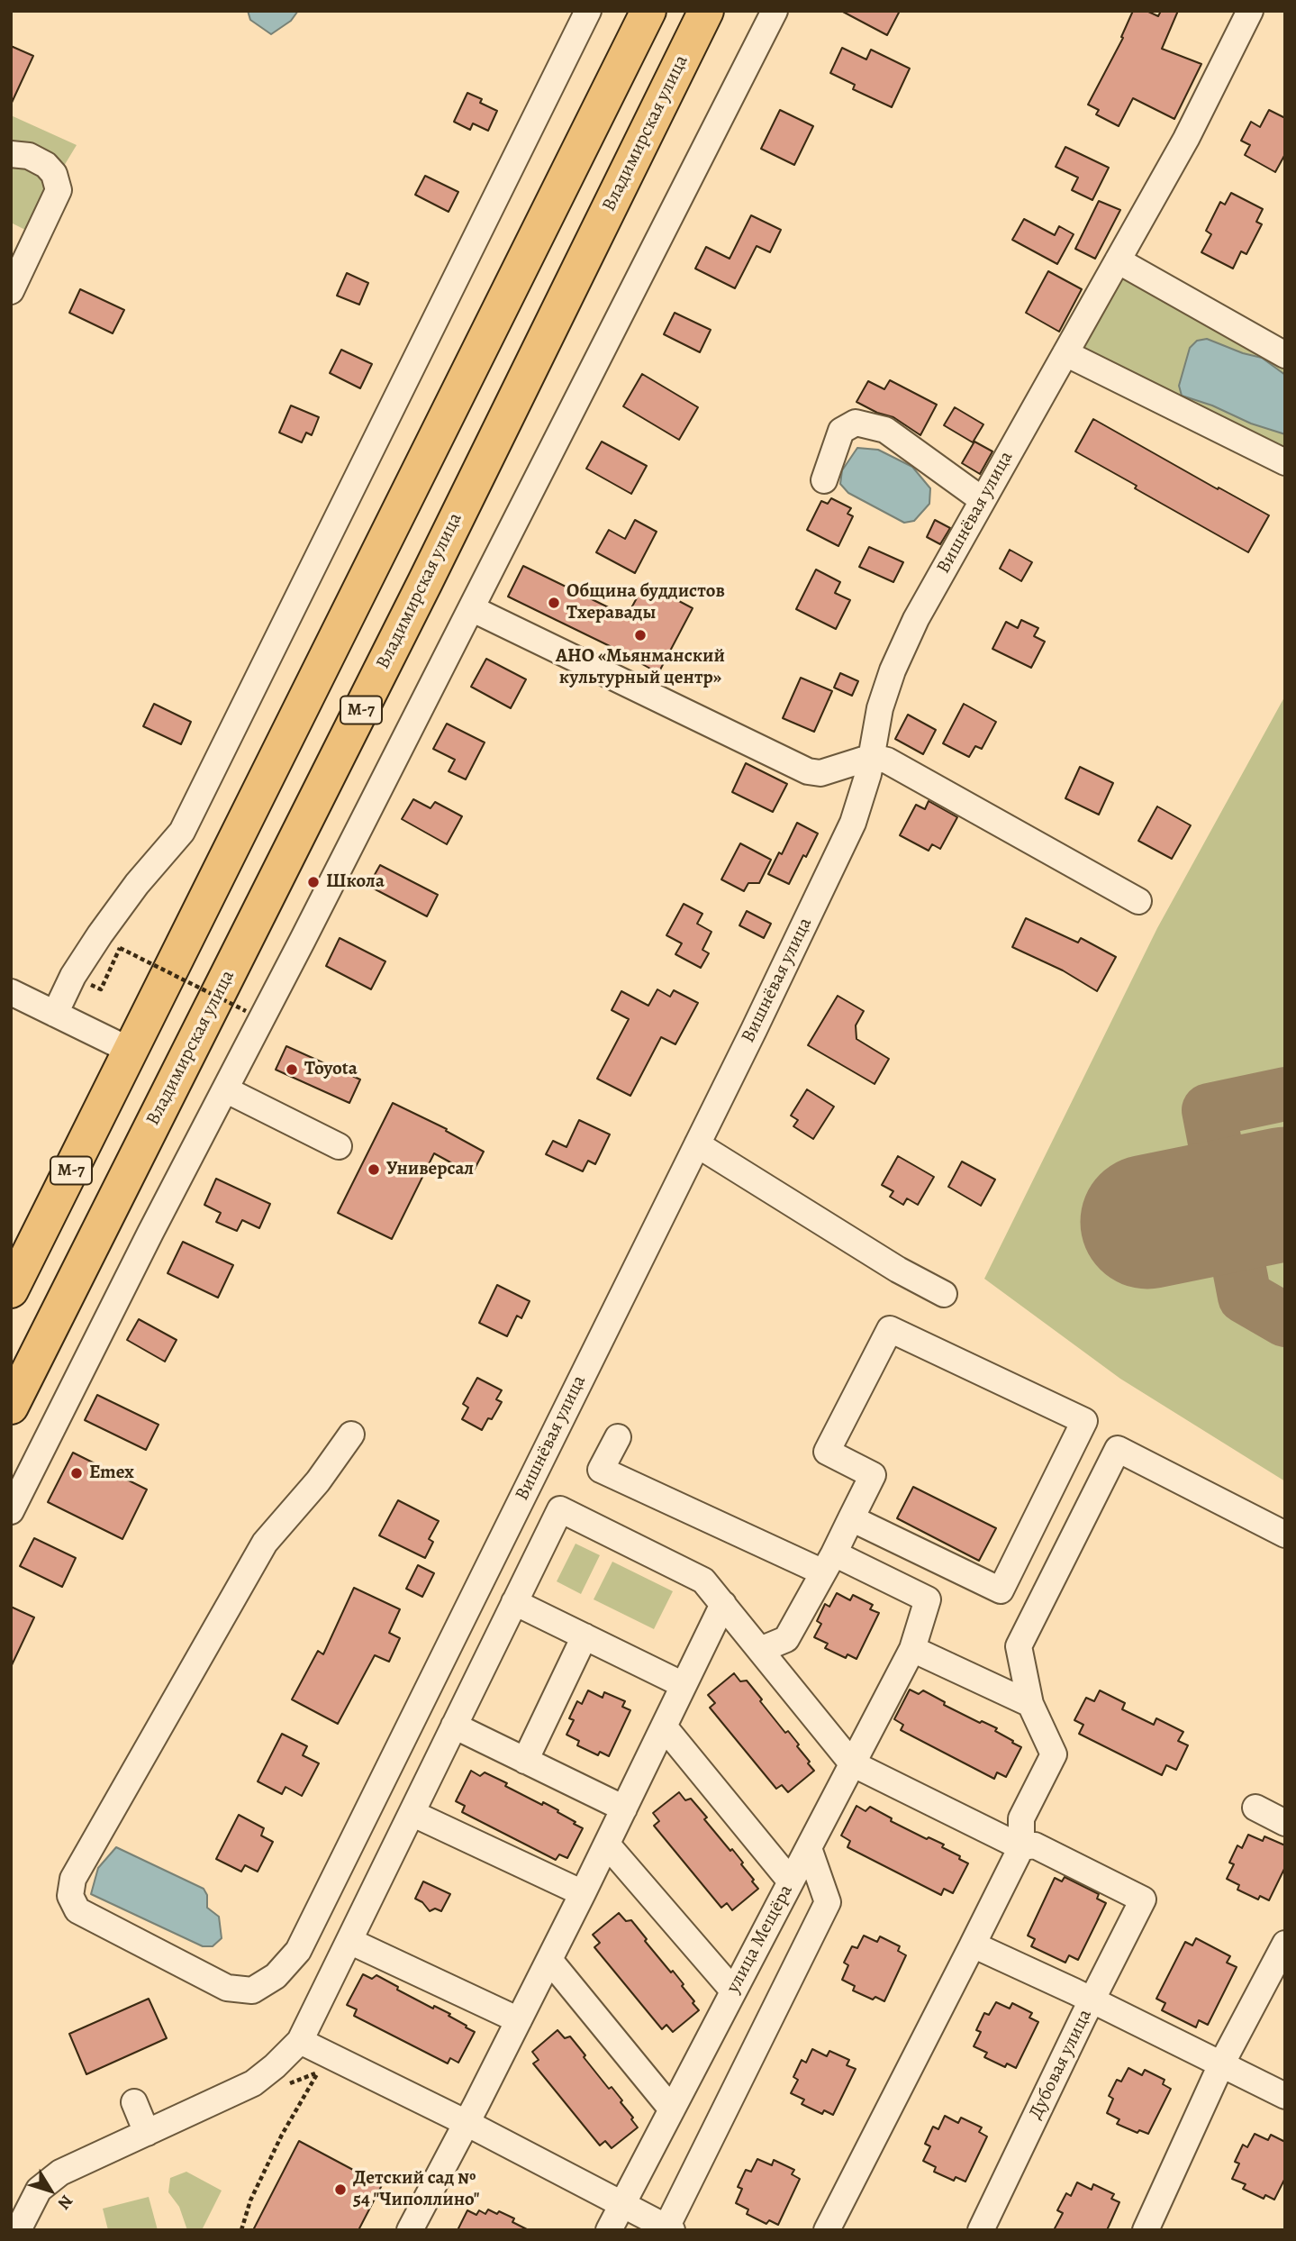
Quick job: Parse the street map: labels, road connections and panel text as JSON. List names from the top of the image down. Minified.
{"streets":{"highway":["Владимирская улица","М-7"],"street":["Вишнёвая улица","улица Мещёра","Дубовая улица"]},"places":["Община буддистов Тхеравады","АНО «Мьянманский культурный центр»","Школа","Toyota","Универсал","Emex","Детский сад № 54 \"Чиполлино\""],"north":"bottom right"}
